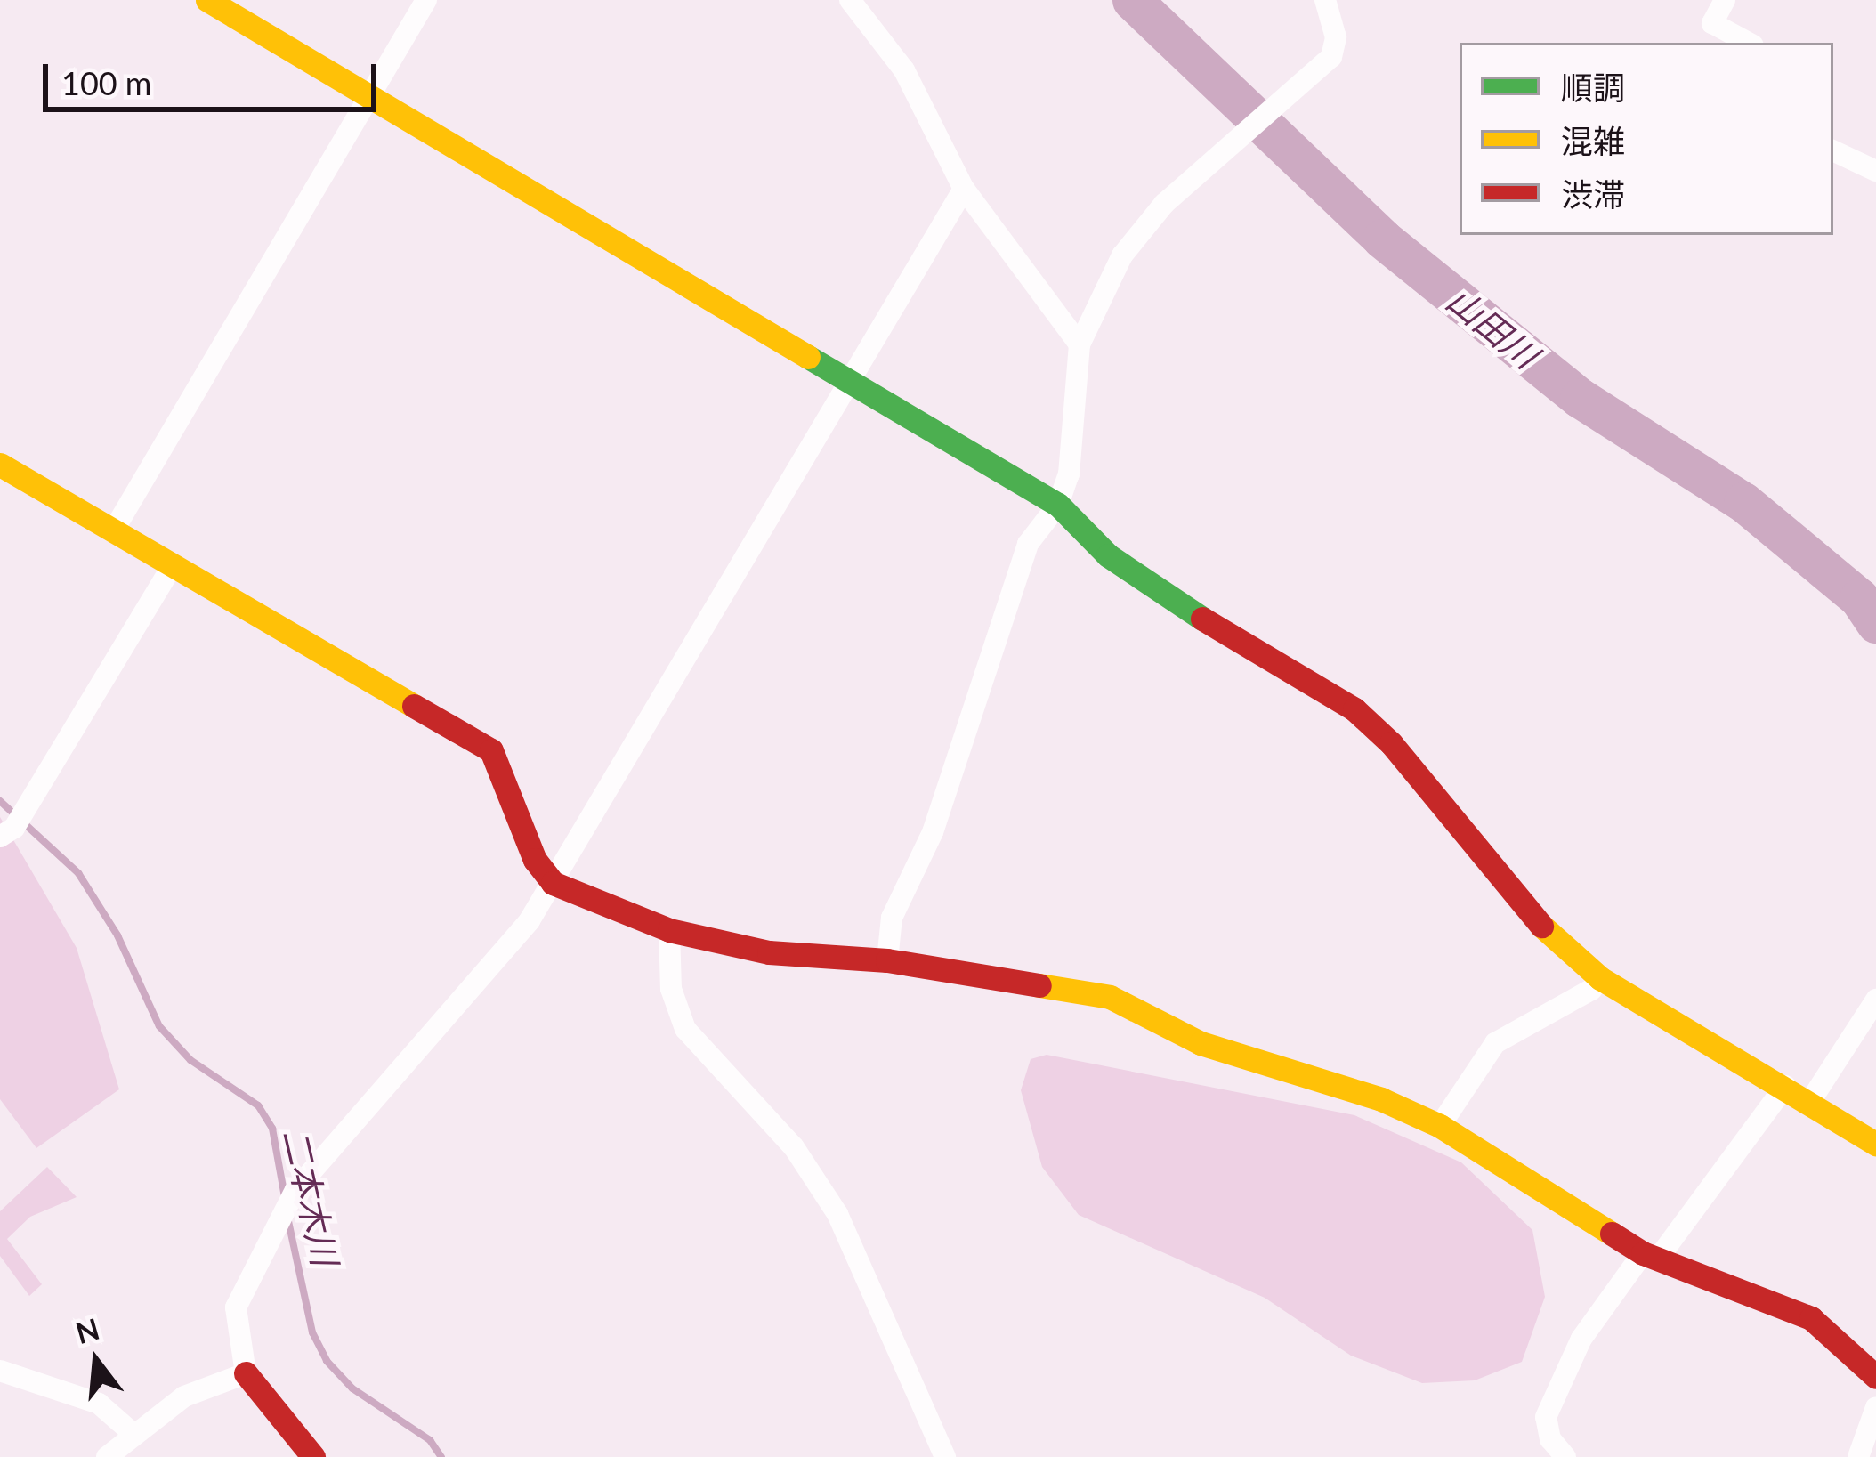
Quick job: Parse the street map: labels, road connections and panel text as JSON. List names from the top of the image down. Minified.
{"water":["山田川","二本木川"],"legend":["順調","混雑","渋滞"],"scale_bar":"100 m","north":"top"}
